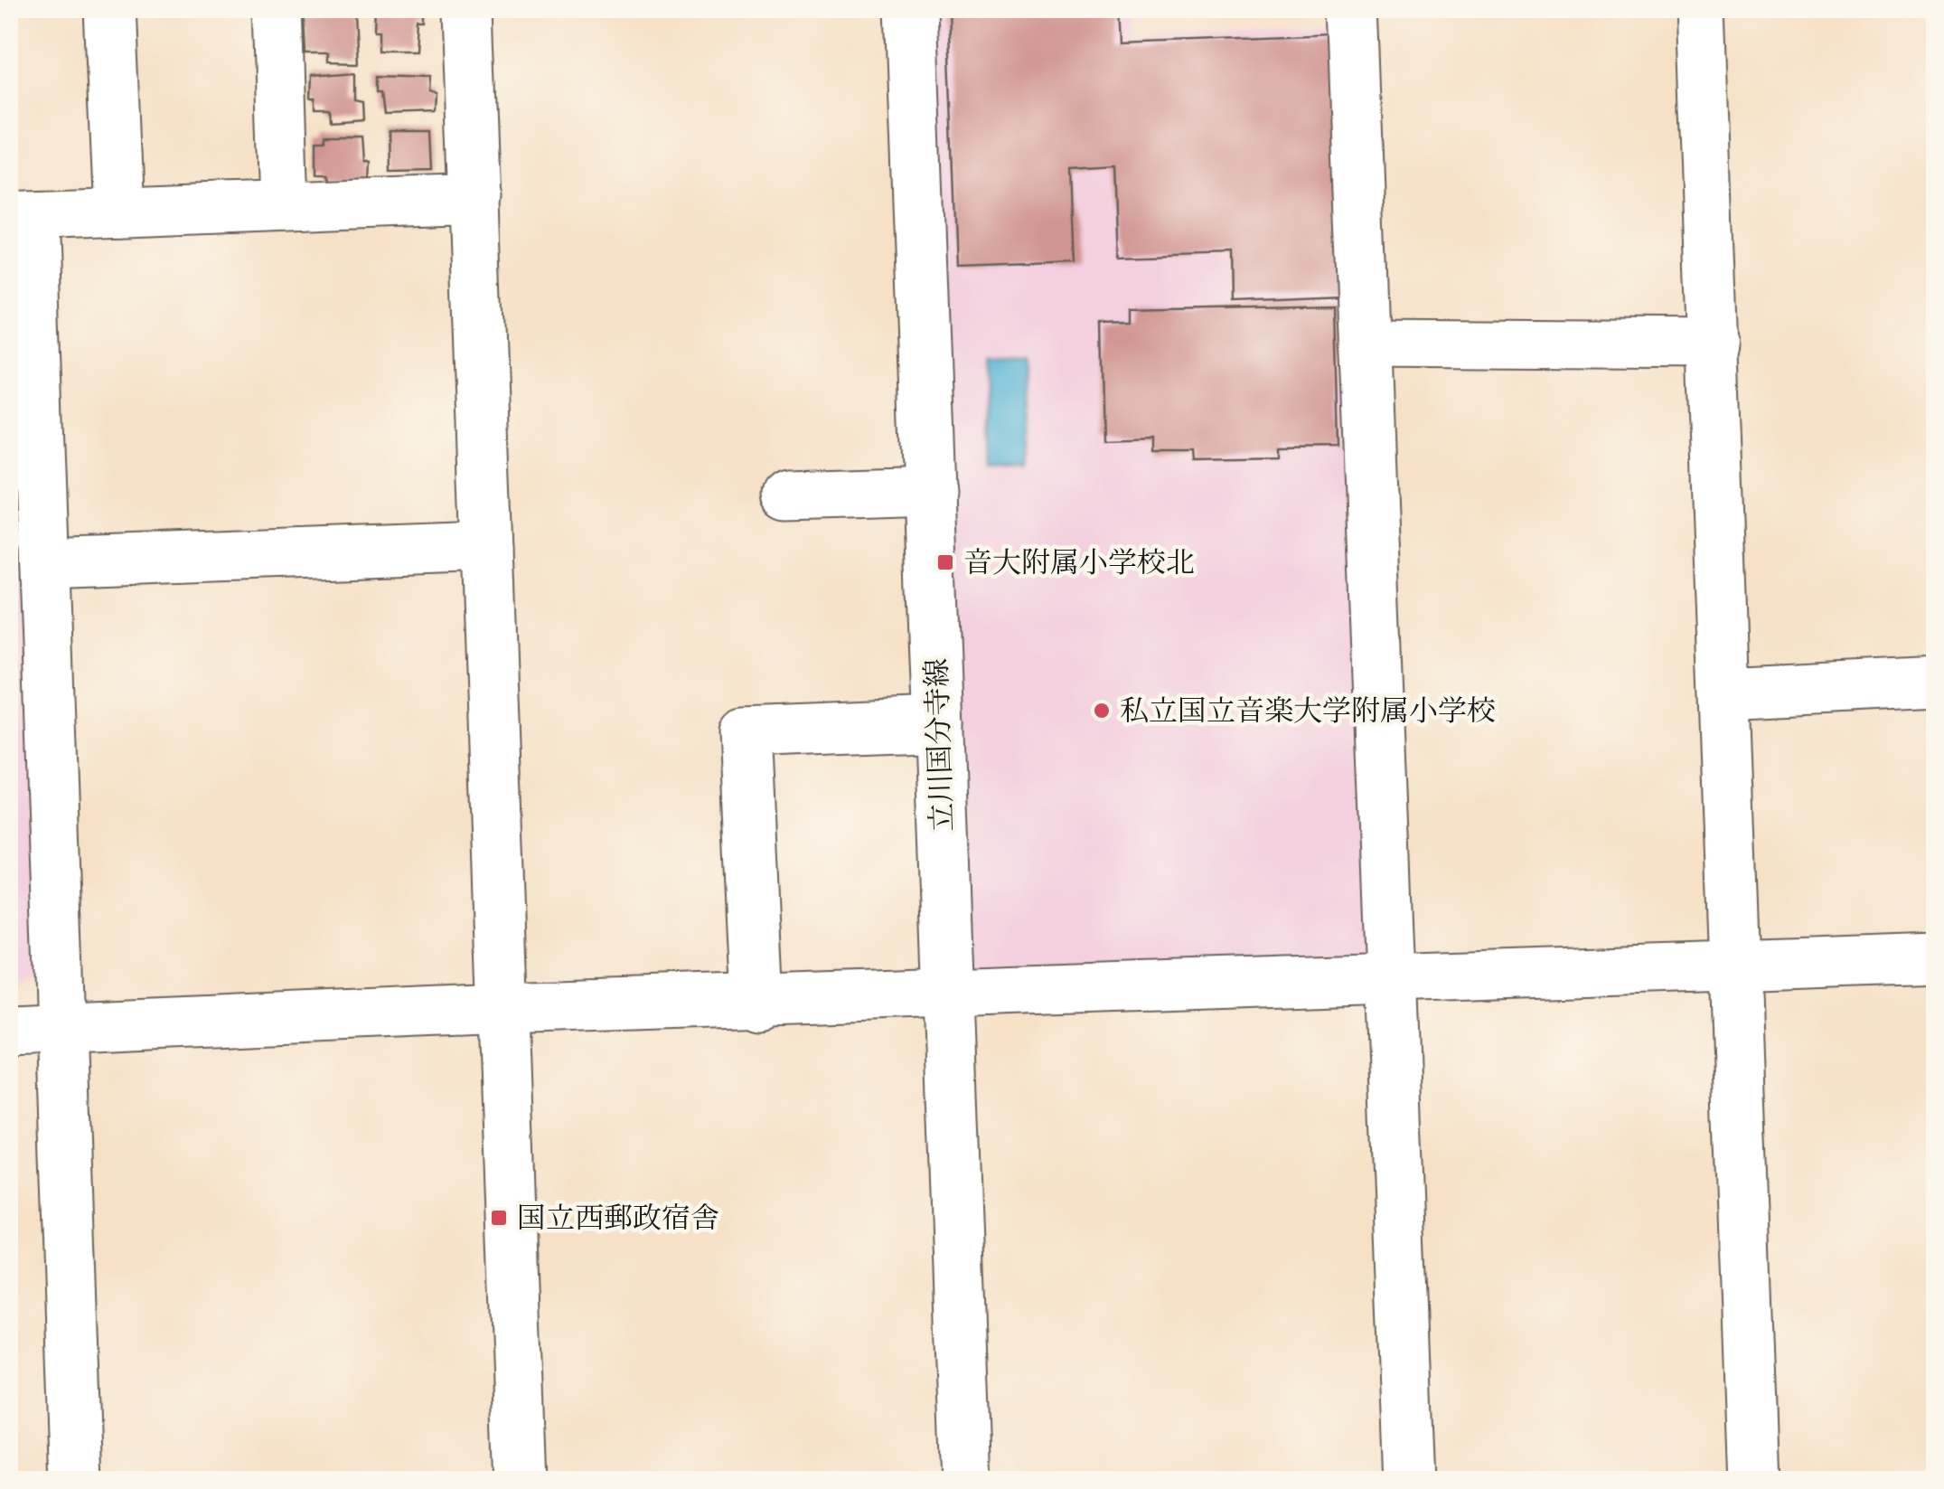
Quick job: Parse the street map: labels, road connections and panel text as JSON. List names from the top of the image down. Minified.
{"streets":{"street":["立川国分寺線"]},"places":{"transit":["音大附属小学校北","国立西郵政宿舎"],"other":["私立国立音楽大学附属小学校"]}}
